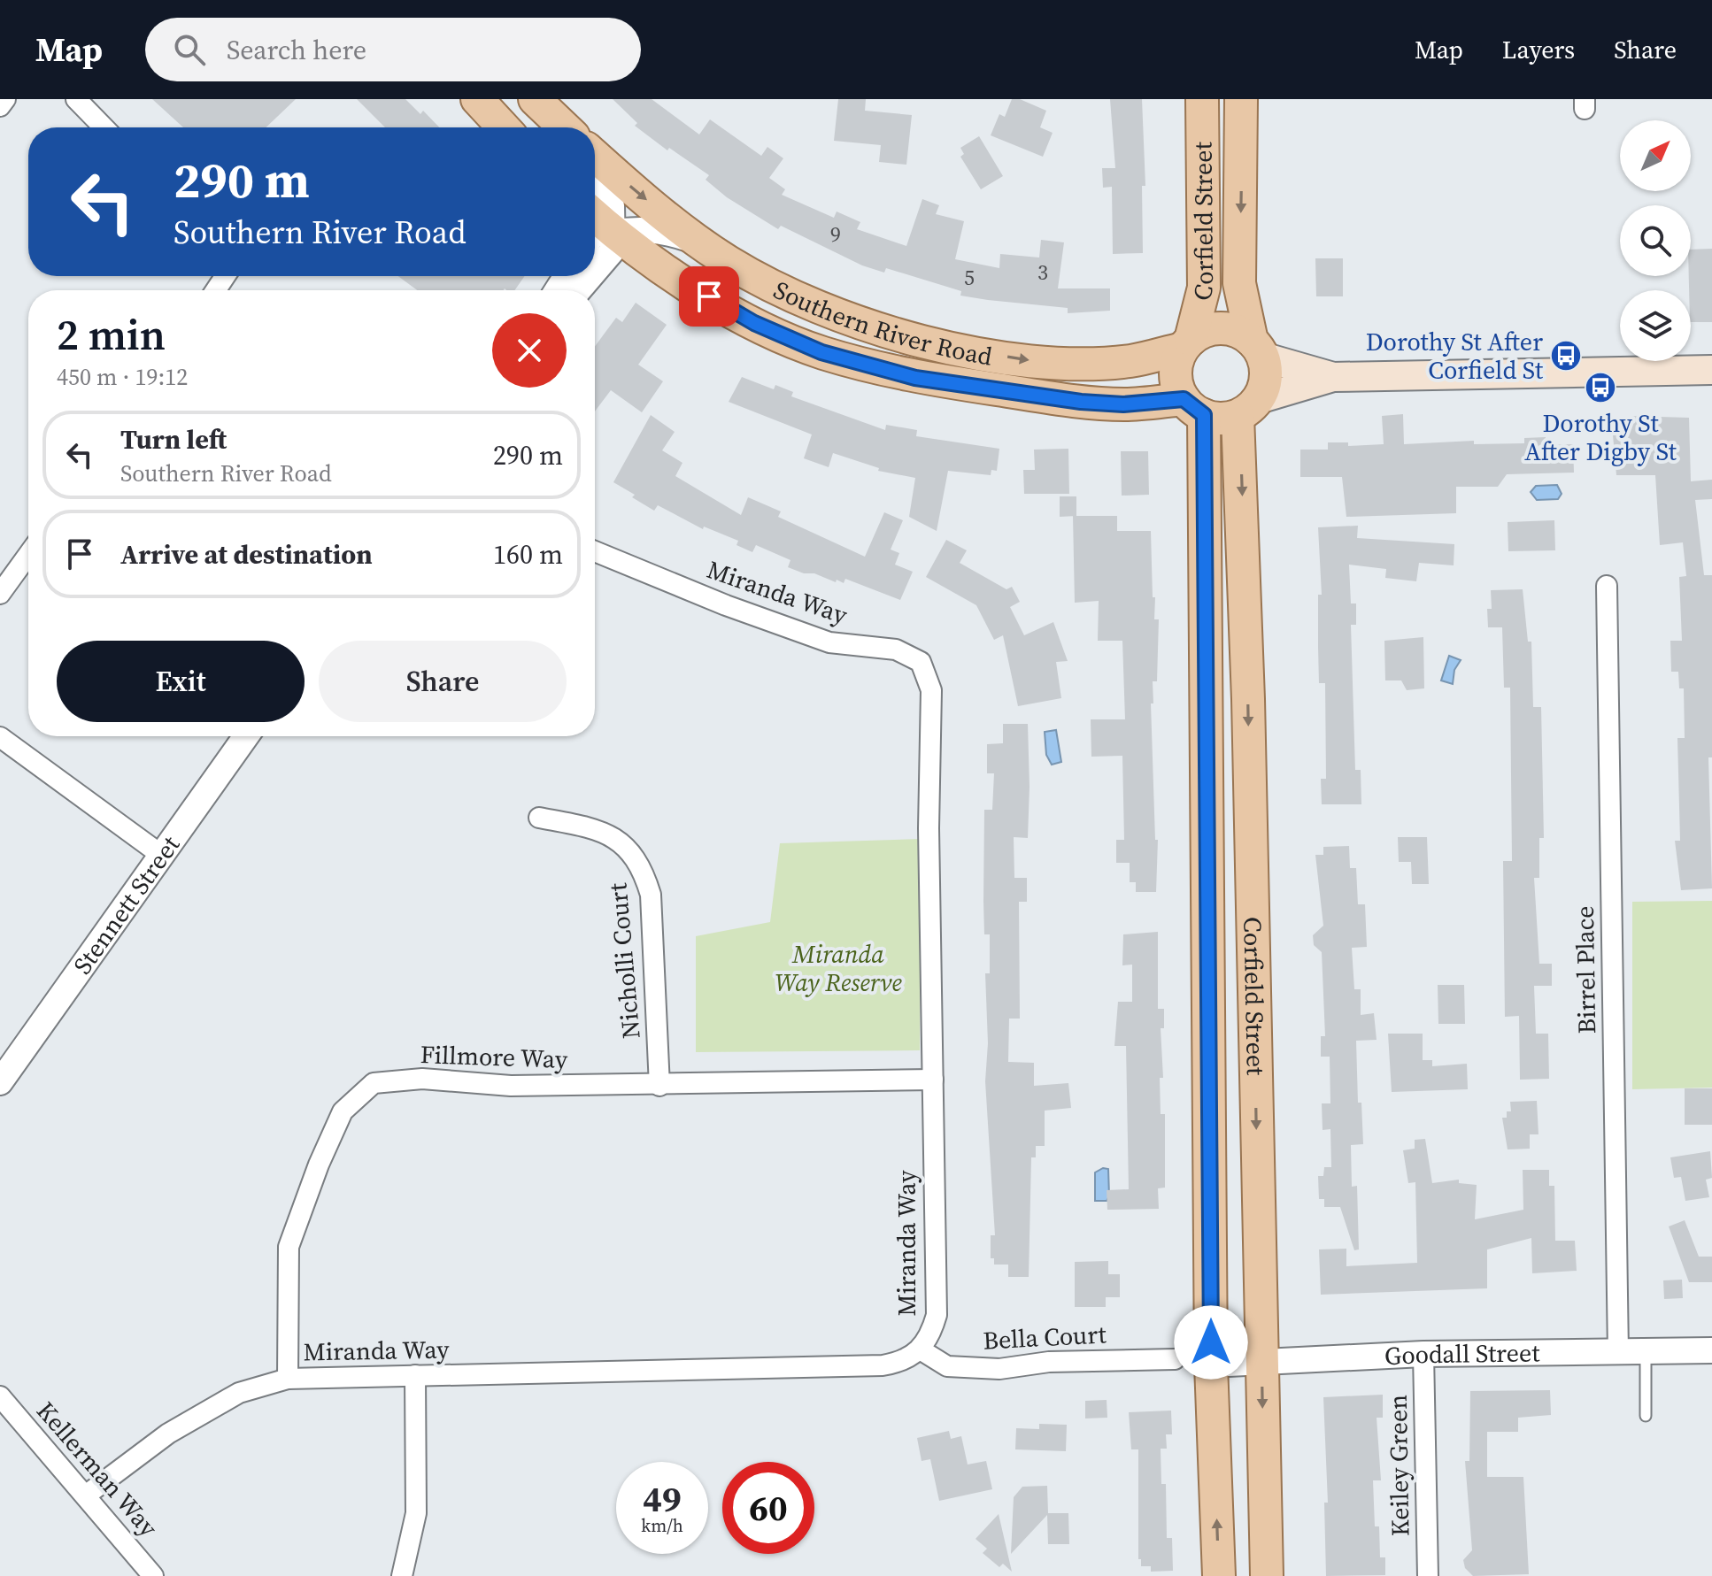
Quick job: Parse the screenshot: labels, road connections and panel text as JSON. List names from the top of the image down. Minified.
{"streets":{"main road":["Corfield Street","Southern River Road"],"street":["Miranda Way","Stennett Street","Nicholli Court","Birrel Place","Fillmore Way","Bella Court","Goodall Street","Keiley Green","Kellerman Way"]},"crossings":[["Corfield Street","Southern River Road"],["Corfield Street","Goodall Street"],["Miranda Way","Fillmore Way"],["Miranda Way","Bella Court"],["Miranda Way","Kellerman Way"],["Nicholli Court","Fillmore Way"],["Birrel Place","Goodall Street"],["Goodall Street","Keiley Green"]],"parks":["Miranda Way Reserve"],"places":{"bus stop":["Dorothy St After Corfield St","Dorothy St After Digby St"]},"house_numbers":["9","3","5"],"north":"top right","page":{"header":"Map","search":"Search here","nav":["Map","Layers","Share"],"turn":["290 m","Southern River Road"],"heading":["2 min","450 m · 19:12"],"list":[{"name":"Turn left","note":"Southern River Road","value":"290 m"},{"name":"Arrive at destination","value":"160 m"}],"buttons":["Exit","Share"],"speed":"49 km/h","limit":"60"}}
